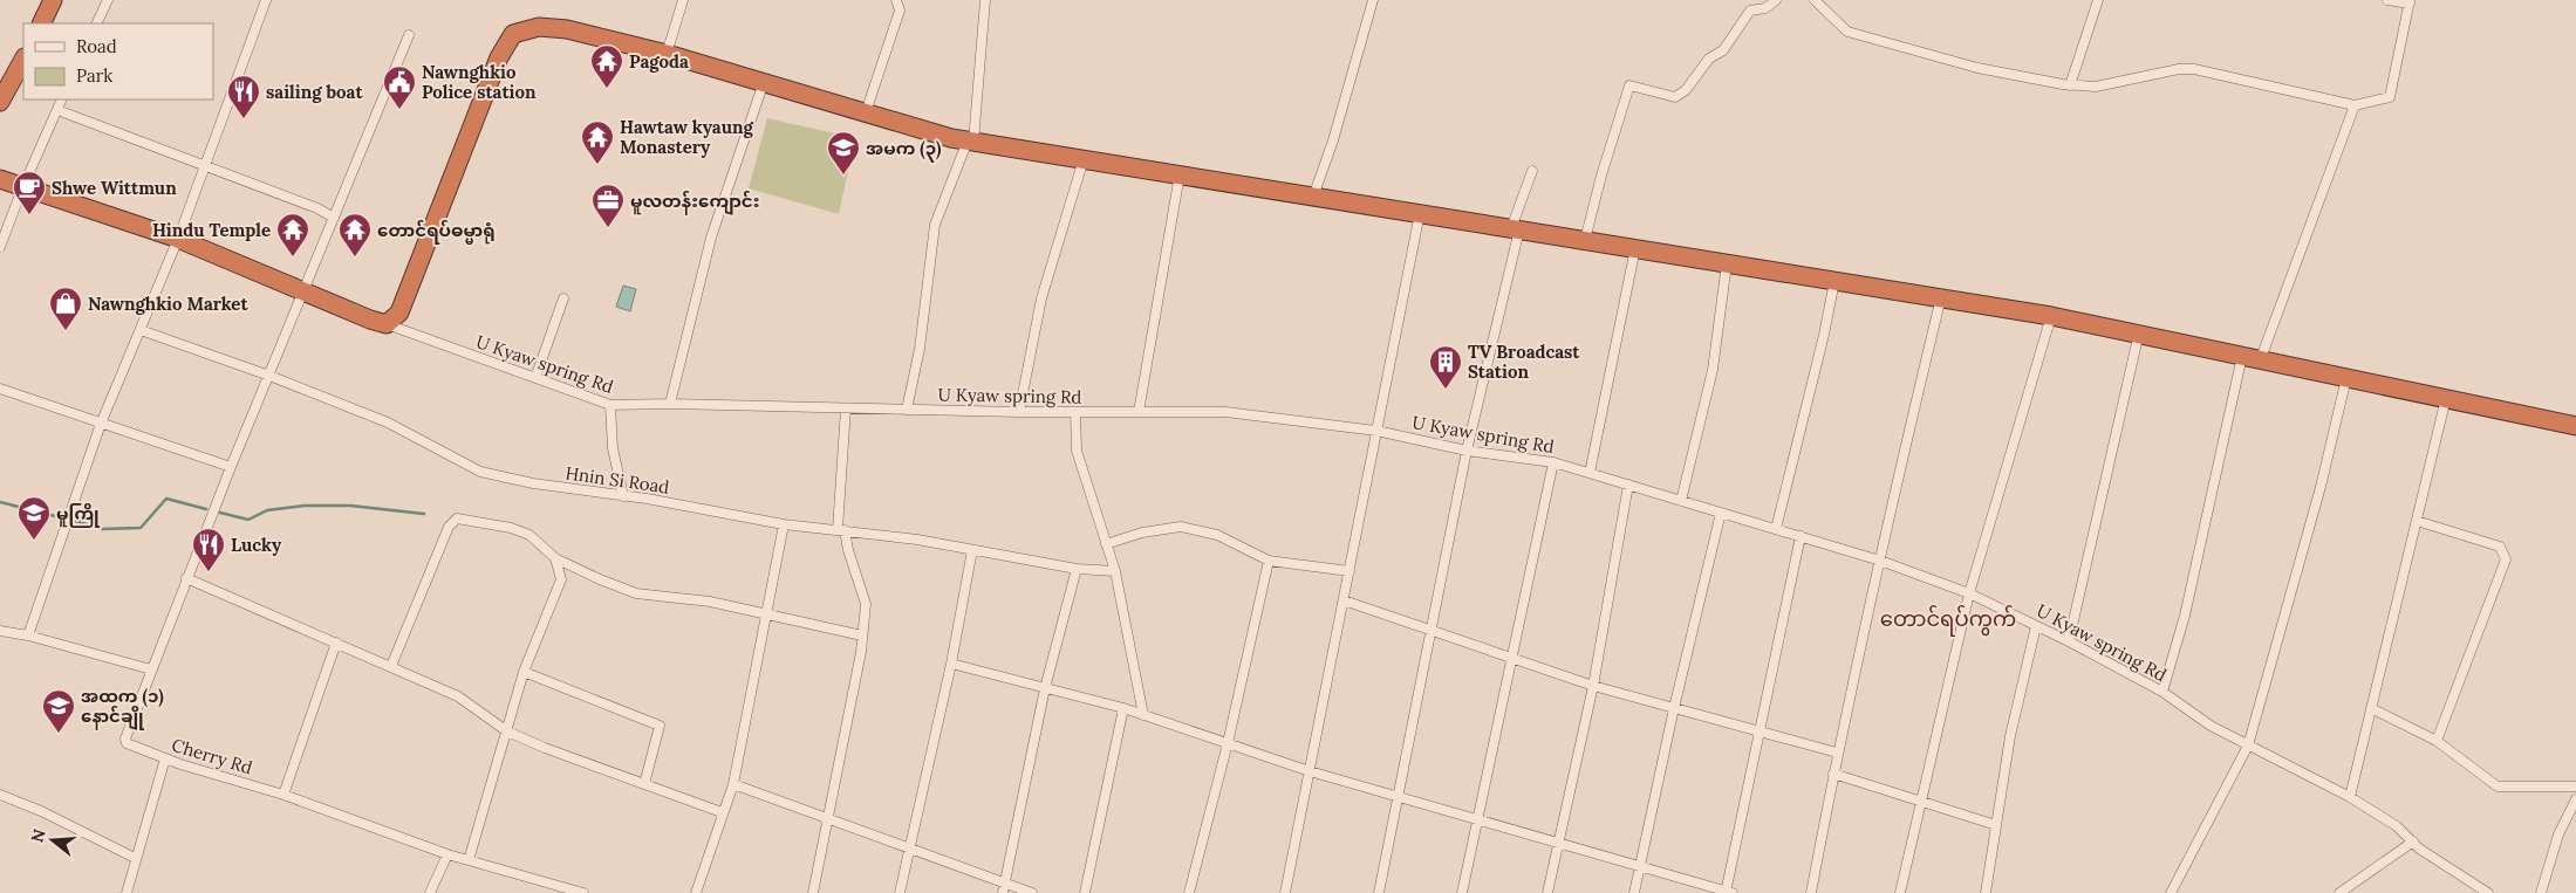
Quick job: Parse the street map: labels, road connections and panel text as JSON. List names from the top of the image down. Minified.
{"streets":{"street":["U Kyaw spring Rd","Hnin Si Road","Cherry Rd"]},"crossings":[["Hnin Si Road","Cherry Rd"]],"districts":["တောင်ရပ်ကွက်"],"places":{"temple":["Pagoda","Hawtaw kyaung Monastery","Hindu Temple","တောင်ရပ်ဓမ္မာရုံ"],"public building":["Nawnghkio Police station"],"restaurant":["sailing boat","Lucky"],"school or university":["အမက (၃)","မူကြို","အထက (၁) နောင်ချို"],"cafe":["Shwe Wittmun"],"office":["မူလတန်းကျောင်း"],"shop":["Nawnghkio Market"],"building":["TV Broadcast Station"]},"legend":["Road","Park"],"north":"left"}
